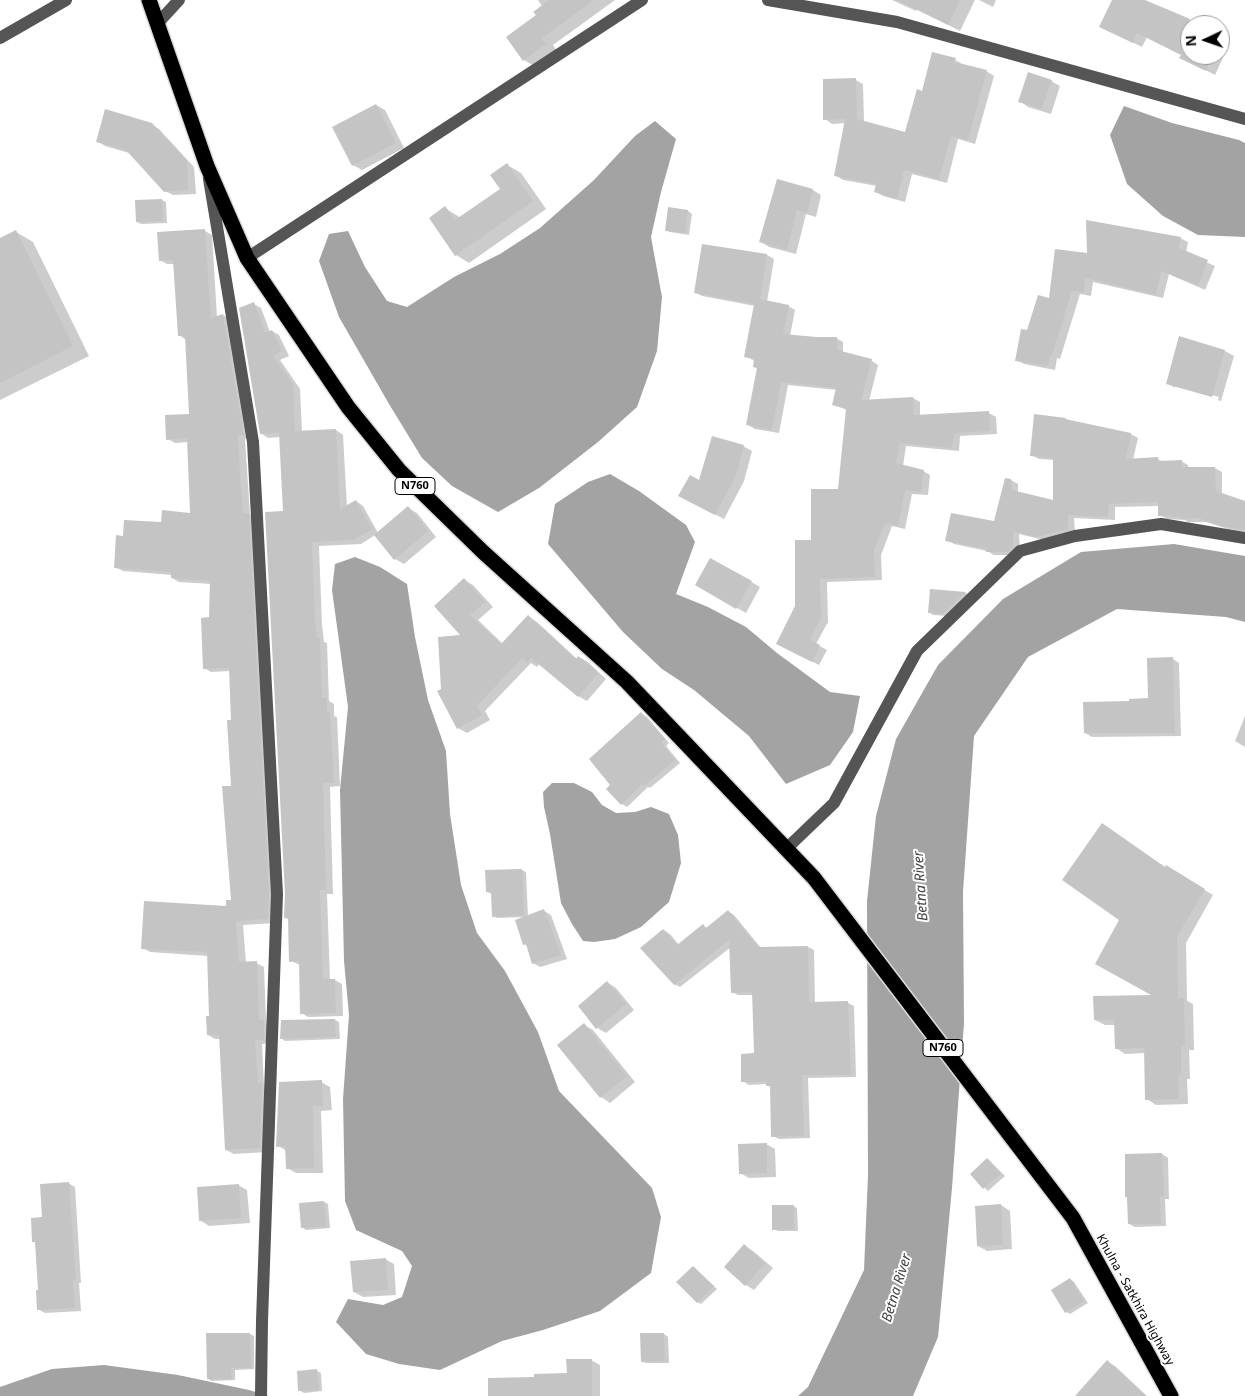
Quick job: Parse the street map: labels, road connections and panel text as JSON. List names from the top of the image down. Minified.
{"streets":{"highway":["N760","Khulna - Satkhira Highway"]},"crossings":[["N760","Khulna - Satkhira Highway"]],"water":["Betna River"],"north":"left"}
